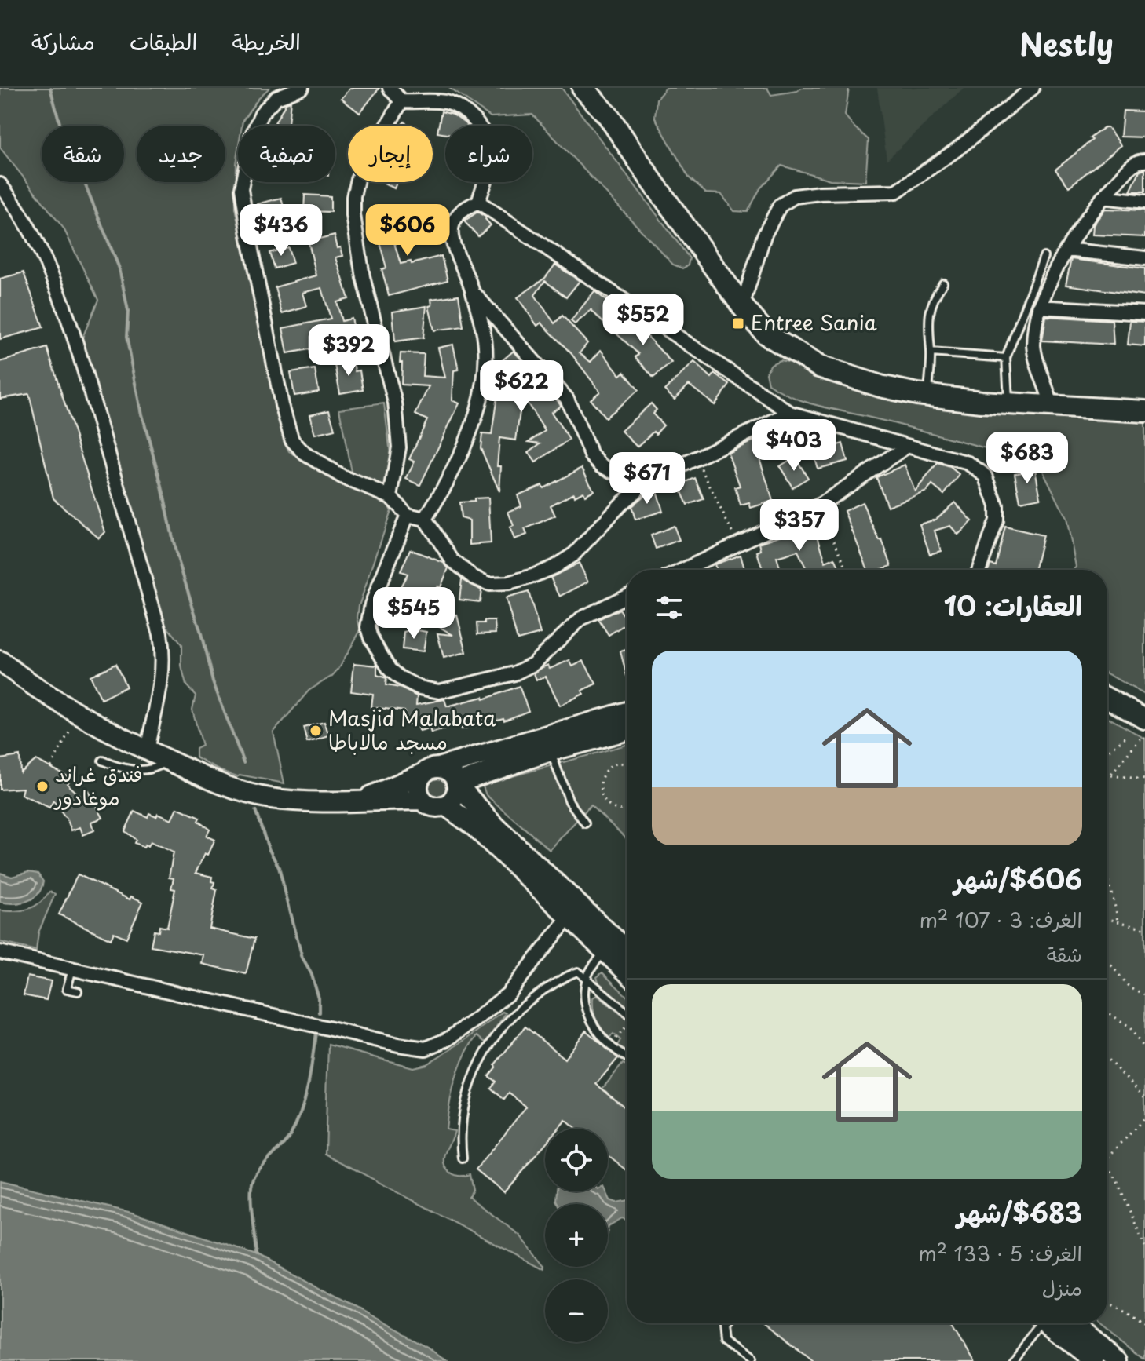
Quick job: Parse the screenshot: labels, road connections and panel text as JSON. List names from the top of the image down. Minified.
{"places":{"transit":["Entree Sania"],"other":["Masjid Malabata مسجد مالاباطا","فندق غراند موغادور"]},"page":{"header":"Nestly","nav":["الخريطة","الطبقات","مشاركة"],"chip":["شراء","إيجار","تصفية","جديد","شقة"],"price":["$436","$606","$552","$392","$622","$403","$683","$671","$357","$545"],"heading":"العقارات: 10","list":[{"name":"$606/شهر","note":"الغرف: 3 · 107 m² · شقة"},{"name":"$683/شهر","note":"الغرف: 5 · 133 m² · منزل"}],"map_buttons":["+","−"]}}
